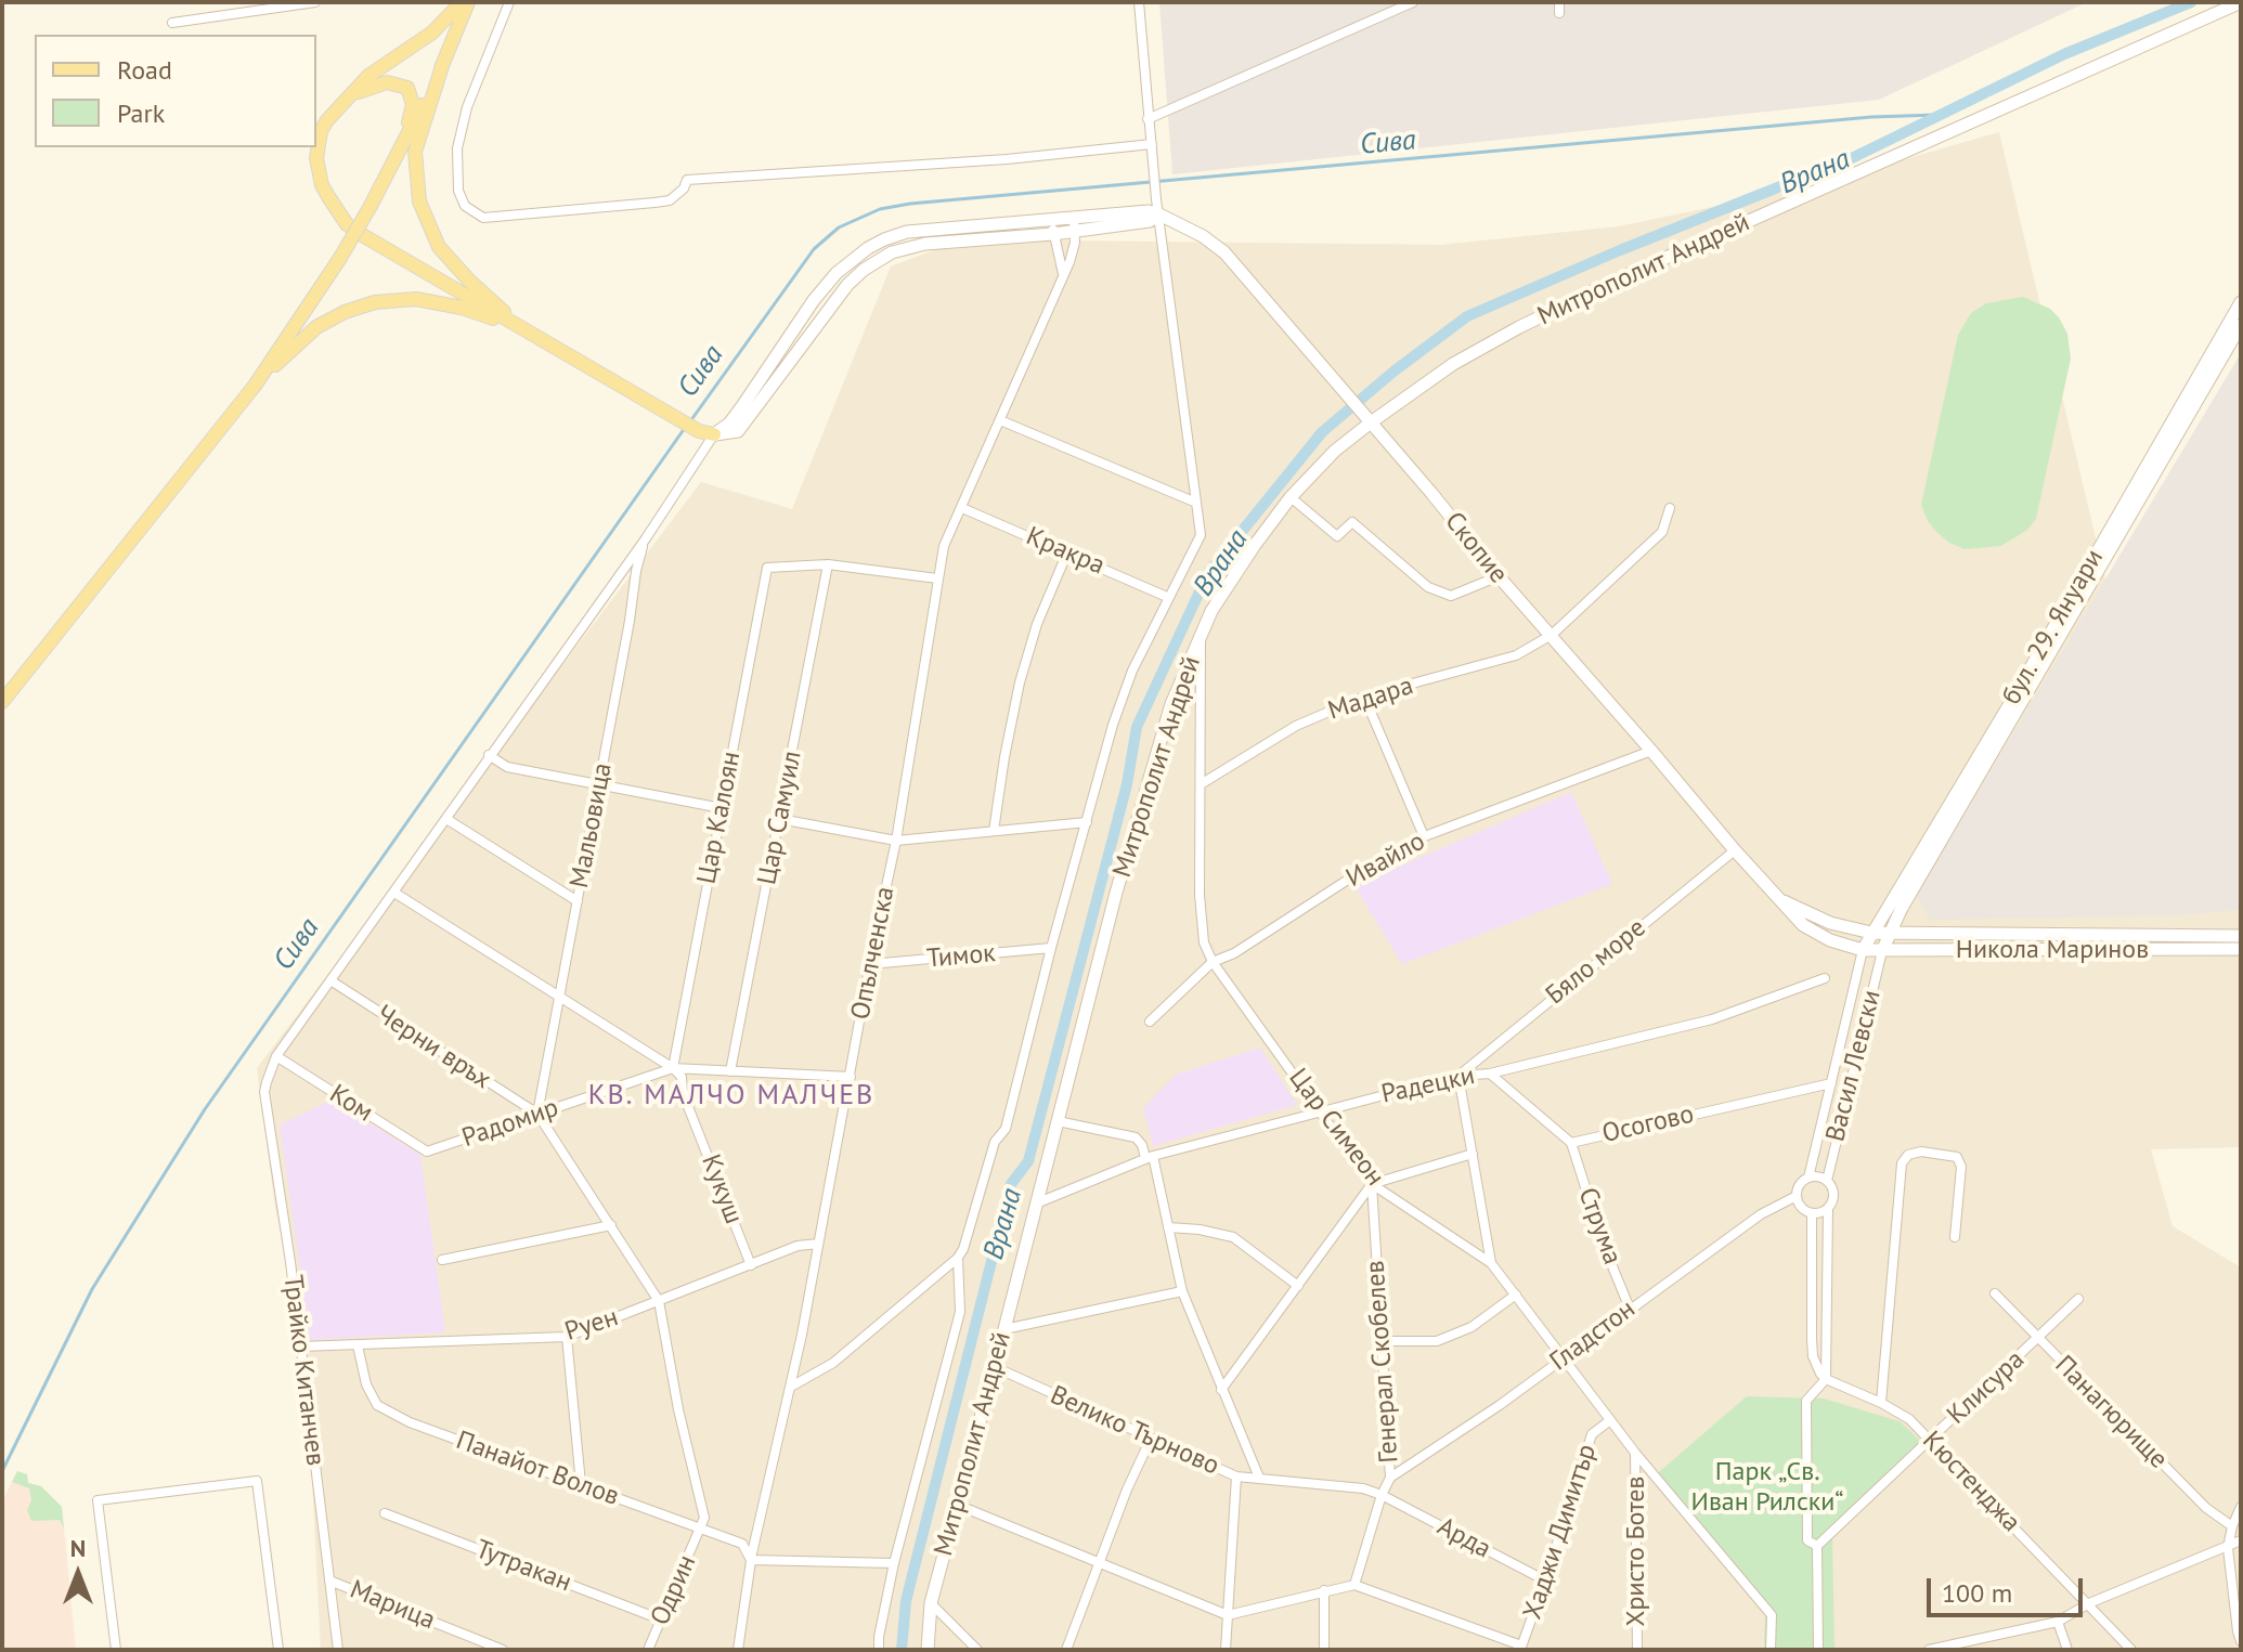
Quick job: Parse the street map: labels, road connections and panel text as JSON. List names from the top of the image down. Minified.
{"streets":{"street":["Митрополит Андрей","Скопие","Кракра","бул. 29. Януари","Мадара","Цар Калоян","Цар Самуил","Мальовица","Ивайло","Никола Маринов","Опълченска","Тимок","Бяло море","Черни връх","Васил Левски","Радецки","Ком","Радомир","Осогово","Цар Симеон","Кукуш","Струма","Руен","Гладстон","Генерал Скобелев","Трайко Китанчев","Клисура","Панагюрище","Велико Търново","Панайот Волов","Кюстенджа","Хаджи Димитър","Арда","Христо Ботев","Тутракан","Одрин","Марица"]},"crossings":[["Митрополит Андрей","Скопие"],["Митрополит Андрей","Кракра"],["Митрополит Андрей","Опълченска"],["Митрополит Андрей","Тимок"],["Митрополит Андрей","Радецки"],["Митрополит Андрей","Цар Симеон"],["Митрополит Андрей","Велико Търново"],["Митрополит Андрей","Панайот Волов"],["Скопие","бул. 29. Януари"],["Скопие","Мадара"],["Скопие","Ивайло"],["Скопие","Никола Маринов"],["Скопие","Бяло море"],["Скопие","Васил Левски"],["Кракра","Опълченска"],["бул. 29. Януари","Никола Маринов"],["бул. 29. Януари","Васил Левски"],["Мадара","Цар Симеон"],["Цар Калоян","Цар Самуил"],["Цар Калоян","Радомир"],["Цар Калоян","Кукуш"],["Цар Самуил","Радомир"],["Мальовица","Черни връх"],["Мальовица","Радомир"],["Ивайло","Цар Симеон"],["Никола Маринов","Васил Левски"],["Опълченска","Тимок"],["Опълченска","Радомир"],["Опълченска","Руен"],["Опълченска","Панайот Волов"],["Бяло море","Радецки"],["Черни връх","Радомир"],["Васил Левски","Осогово"],["Васил Левски","Гладстон"],["Радецки","Осогово"],["Радецки","Цар Симеон"],["Ком","Радомир"],["Ком","Трайко Китанчев"],["Радомир","Кукуш"],["Осогово","Струма"],["Цар Симеон","Гладстон"],["Цар Симеон","Генерал Скобелев"],["Цар Симеон","Хаджи Димитър"],["Цар Симеон","Христо Ботев"],["Кукуш","Руен"],["Струма","Гладстон"],["Руен","Трайко Китанчев"],["Руен","Панайот Волов"],["Гладстон","Генерал Скобелев"],["Генерал Скобелев","Велико Търново"],["Генерал Скобелев","Арда"],["Трайко Китанчев","Марица"],["Клисура","Панагюрище"],["Клисура","Кюстенджа"],["Велико Търново","Арда"],["Панайот Волов","Одрин"],["Хаджи Димитър","Арда"],["Тутракан","Одрин"]],"districts":["КВ. МАЛЧО МАЛЧЕВ"],"water":["Сива","Врана"],"parks":["Парк „Св. Иван Рилски“"],"legend":["Road","Park"],"scale_bar":"100 m","north":"top"}
